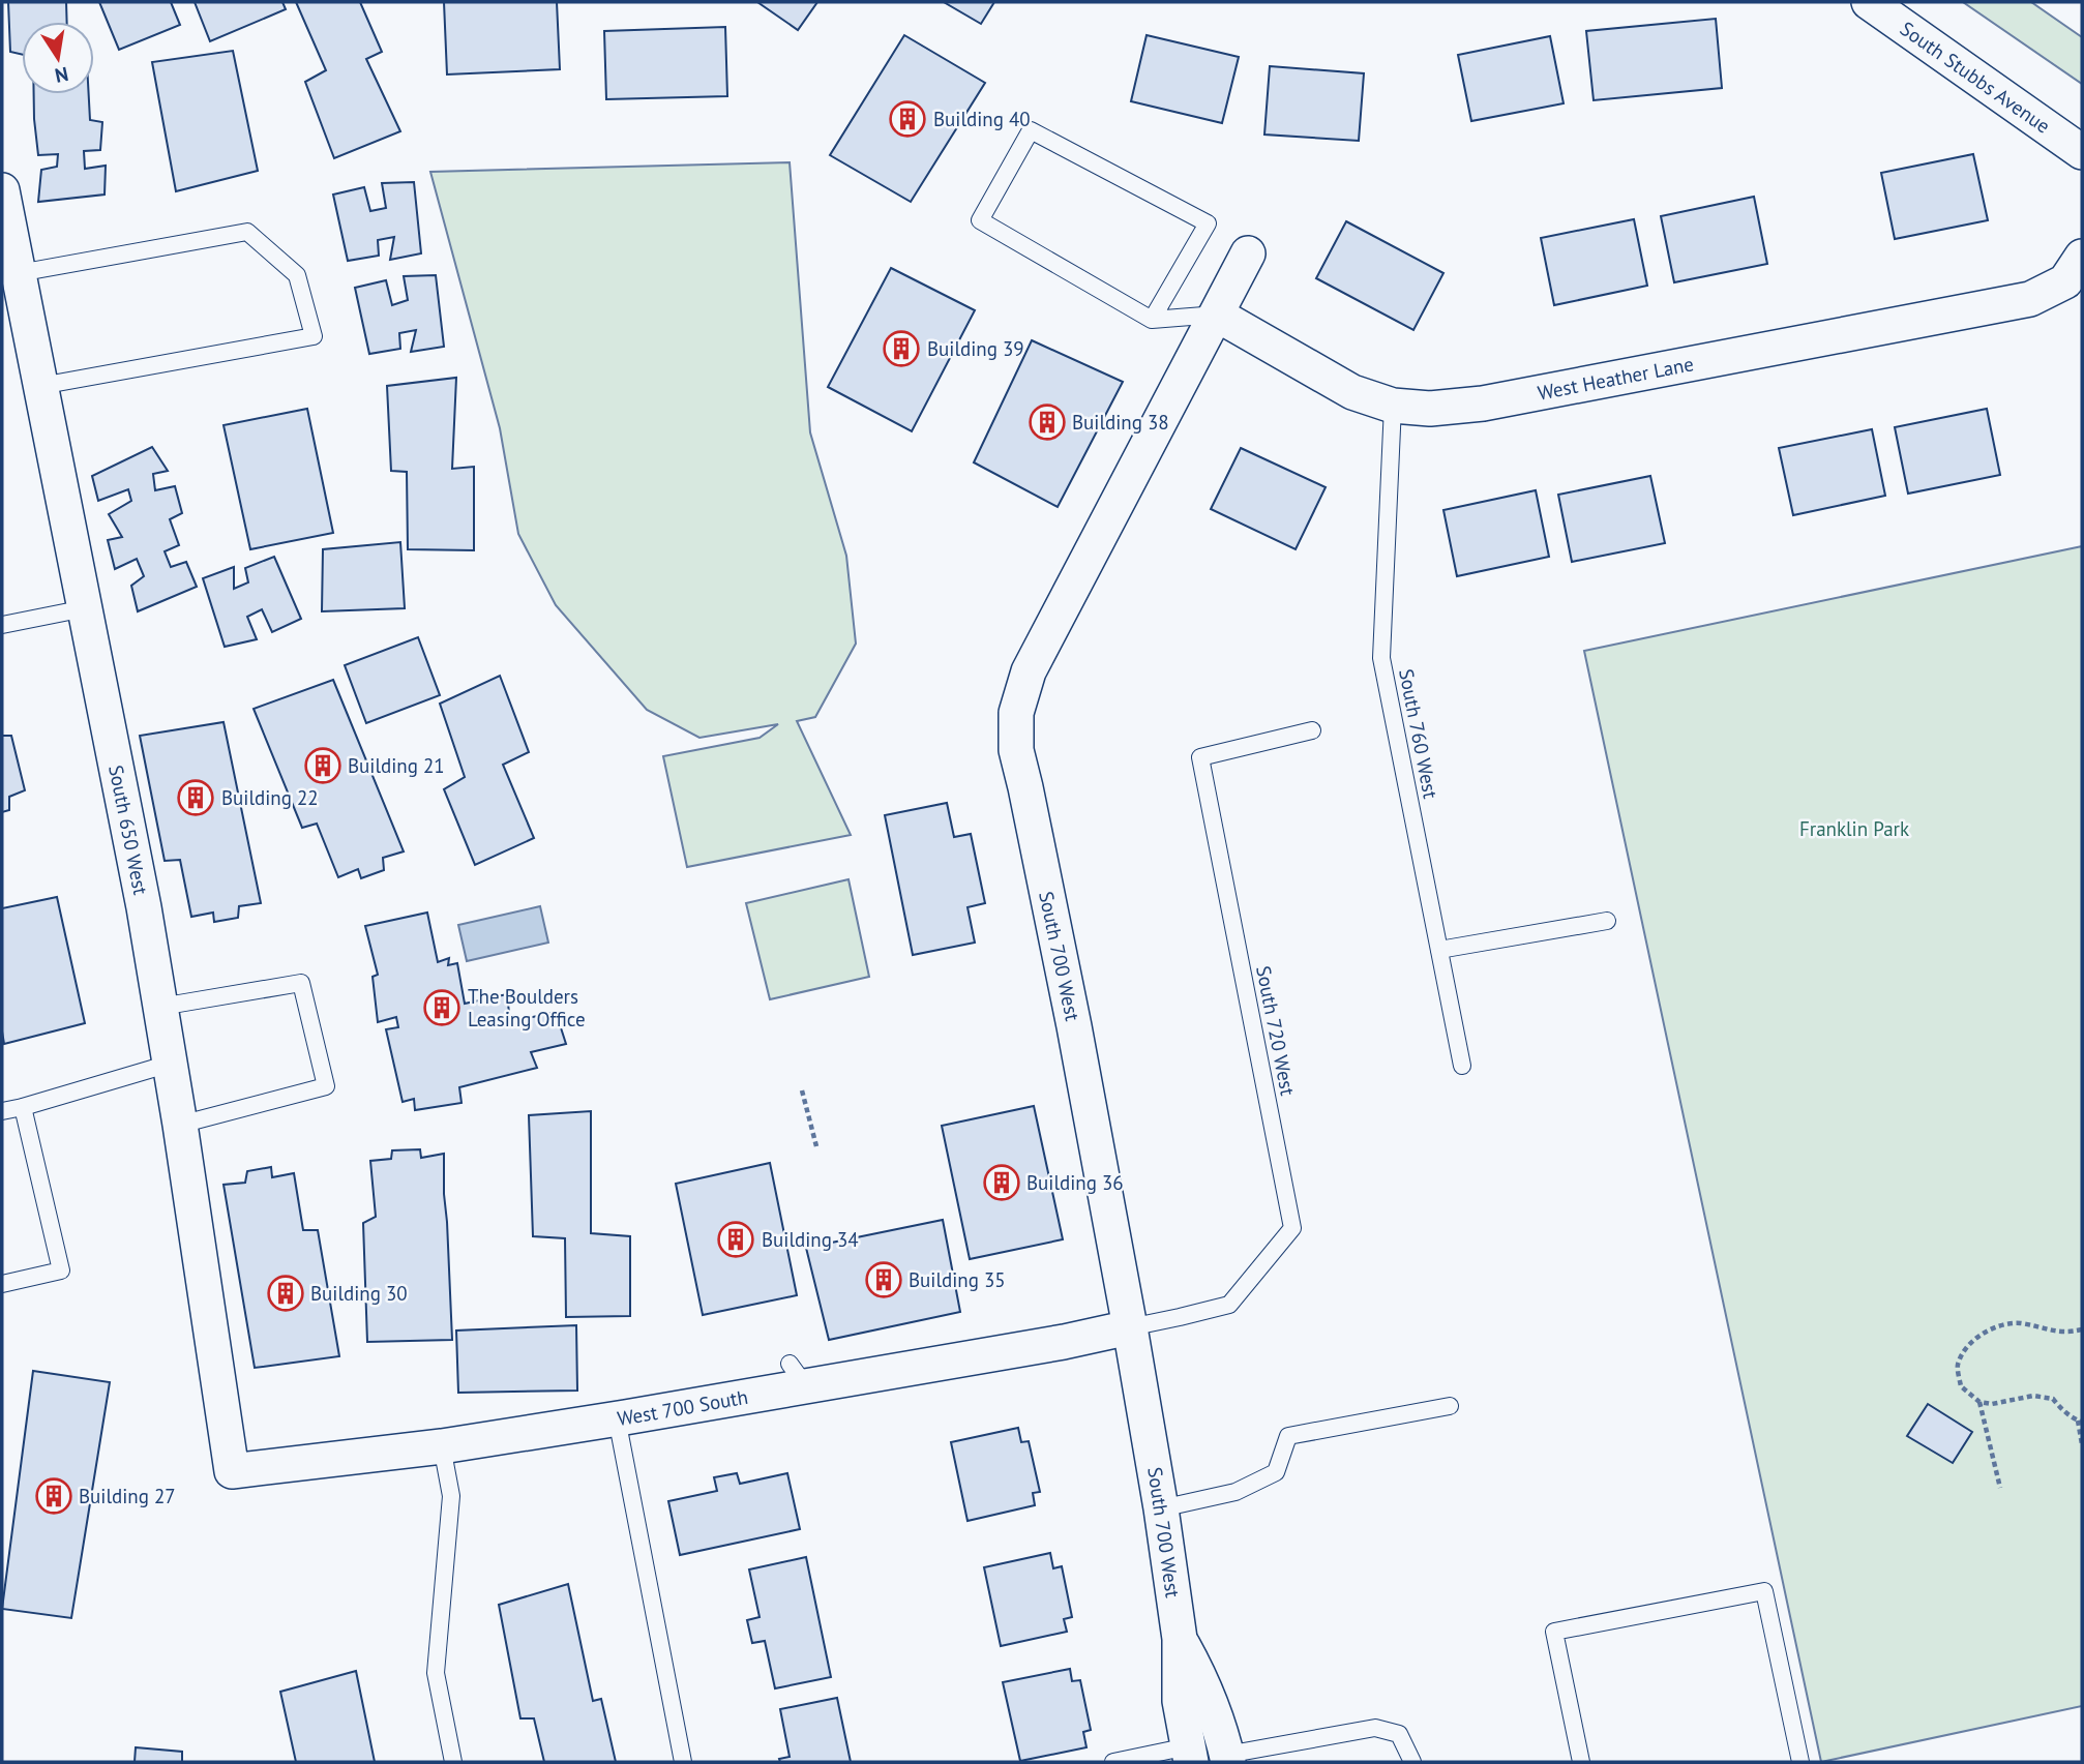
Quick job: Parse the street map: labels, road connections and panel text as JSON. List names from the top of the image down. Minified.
{"streets":{"street":["South Stubbs Avenue","West Heather Lane","South 650 West","South 700 West","West 700 South"],"lane":["South 760 West","South 720 West"]},"crossings":[["West Heather Lane","South 760 West"],["West Heather Lane","South 700 West"],["South 650 West","West 700 South"],["South 700 West","South 720 West"],["South 700 West","West 700 South"],["South 720 West","West 700 South"]],"parks":["Franklin Park"],"places":{"building":["Building 40","Building 39","Building 38","Building 21","Building 22","The Boulders Leasing Office","Building 36","Building 34","Building 35","Building 30","Building 27"]},"north":"bottom"}
